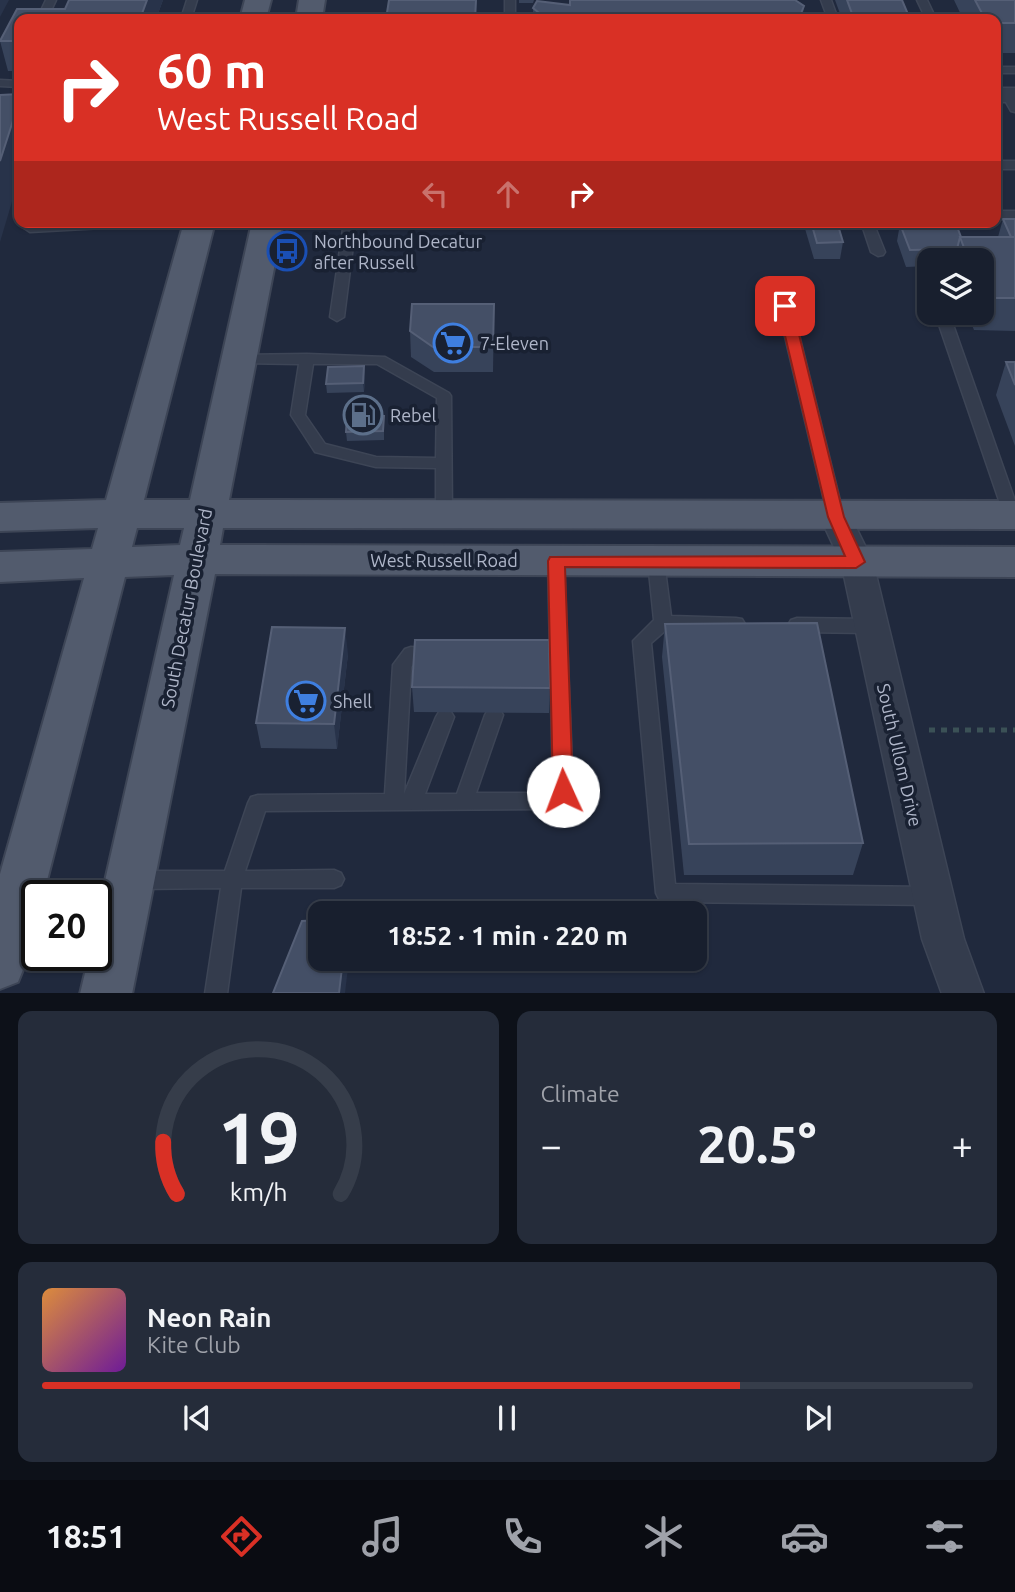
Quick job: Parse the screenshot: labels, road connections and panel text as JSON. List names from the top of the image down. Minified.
{"streets":{"main road":["West Russell Road","South Decatur Boulevard"],"street":["South Ullom Drive"]},"crossings":[["West Russell Road","South Decatur Boulevard"],["West Russell Road","South Ullom Drive"]],"places":{"bus stop":["Northbound Decatur after Russell"],"supermarket":["7-Eleven","Shell"],"fuel station":["Rebel"]},"page":{"turn":["60 m","West Russell Road"],"limit":"20","trip":"18:52 · 1 min · 220 m","tile":"Climate","heat":["−","20.5°","+"],"song":["Neon Rain","Kite Club"],"tabs":"18:51","gauge":["19","km/h"]}}
